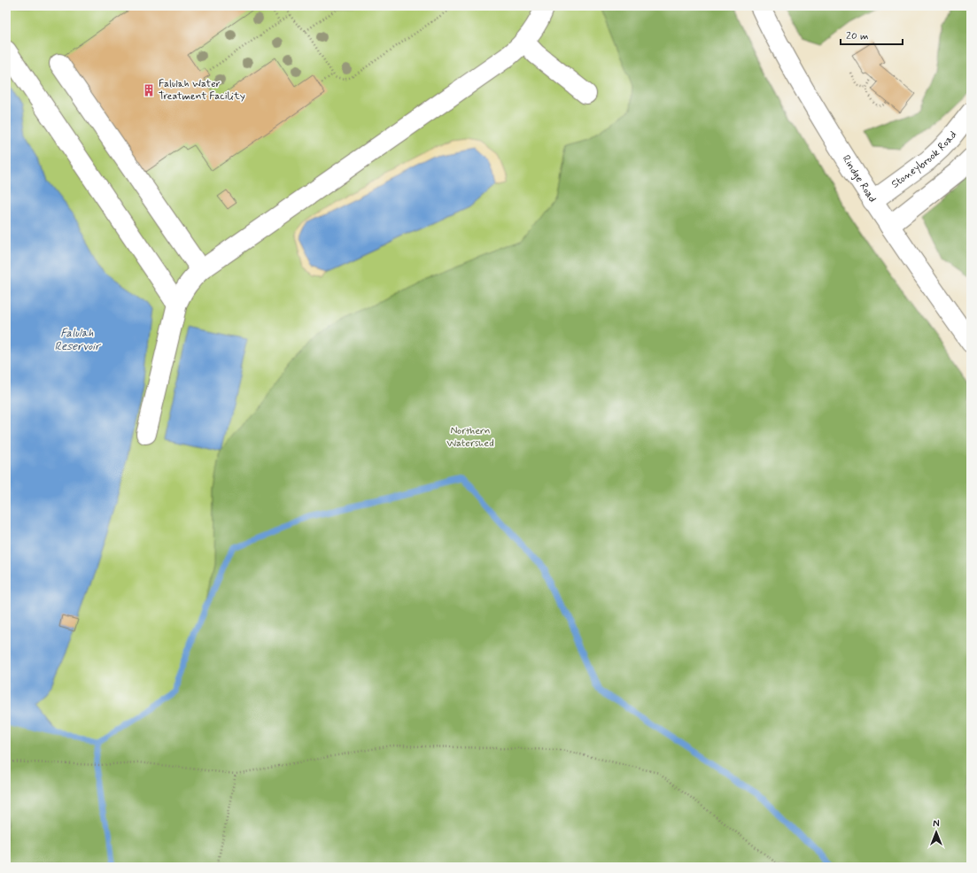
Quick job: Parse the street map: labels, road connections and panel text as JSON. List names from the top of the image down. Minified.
{"streets":{"street":["Stoneybrook Road","Rindge Road"]},"crossings":[["Stoneybrook Road","Rindge Road"]],"water":["Falulah Reservoir"],"parks":["Northern Watershed"],"places":{"building":["Falulah Water Treatment Facility"]},"scale_bar":"20 m","north":"top"}
